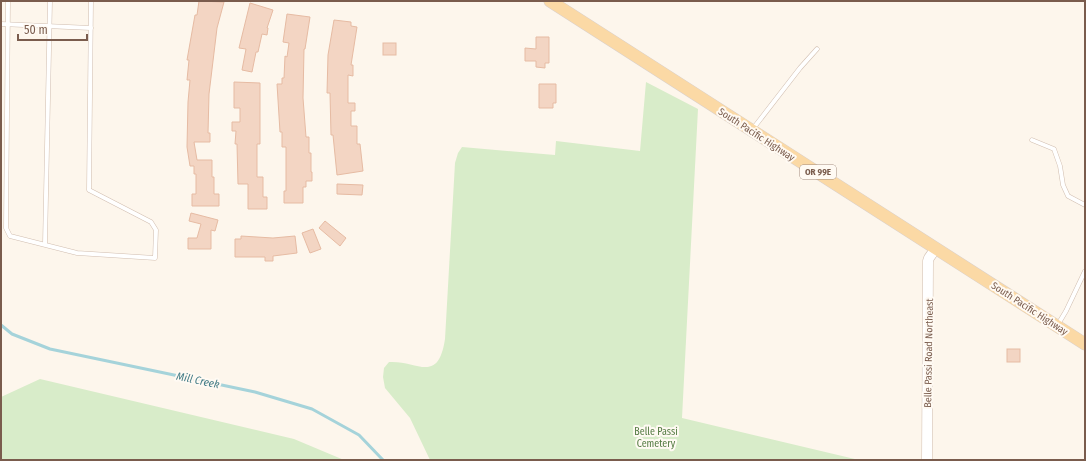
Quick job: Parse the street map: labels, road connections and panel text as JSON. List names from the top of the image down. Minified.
{"streets":{"main road":["South Pacific Highway","OR 99E"],"street":["Belle Passi Road Northeast"]},"crossings":[["South Pacific Highway","Belle Passi Road Northeast"]],"water":["Mill Creek"],"parks":["Belle Passi Cemetery"],"scale_bar":"50 m"}
